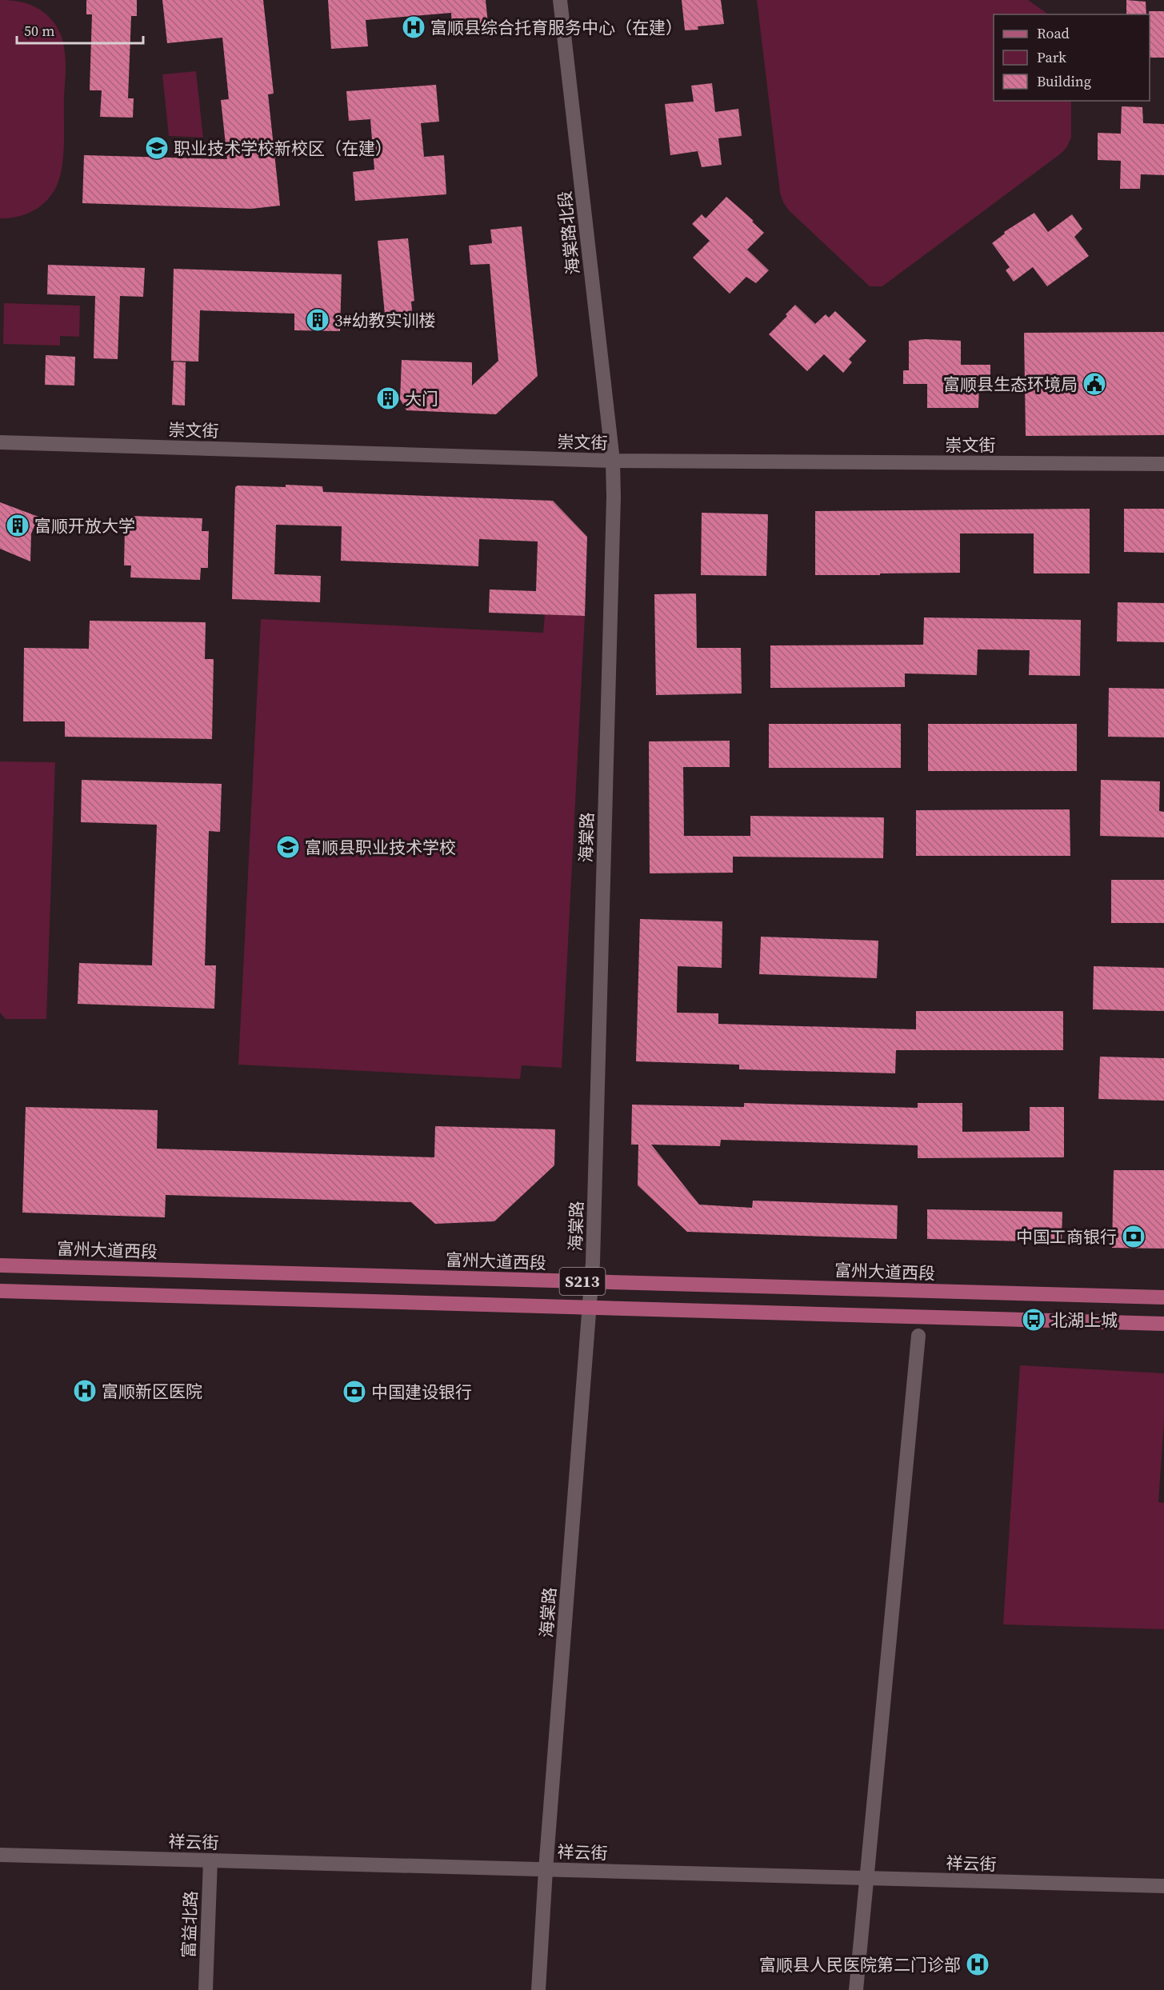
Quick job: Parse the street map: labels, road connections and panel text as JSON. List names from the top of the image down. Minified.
{"streets":{"main road":["富州大道西段","S213"],"street":["海棠路北段","崇文街","海棠路","祥云街","富益北路"]},"crossings":[["海棠路北段","崇文街"],["海棠路北段","海棠路"],["崇文街","海棠路"],["海棠路","富州大道西段"],["海棠路","S213"],["海棠路","祥云街"],["祥云街","富益北路"]],"places":{"hospital":["富顺县综合托育服务中心（在建）","富顺新区医院","富顺县人民医院第二门诊部"],"school or university":["职业技术学校新校区（在建）","富顺县职业技术学校"],"building":["3#幼教实训楼","大门","富顺开放大学"],"public building":["富顺县生态环境局"],"bank":["中国工商银行","中国建设银行"],"bus stop":["北湖上城"]},"legend":["Road","Park","Building"],"scale_bar":"50 m"}
